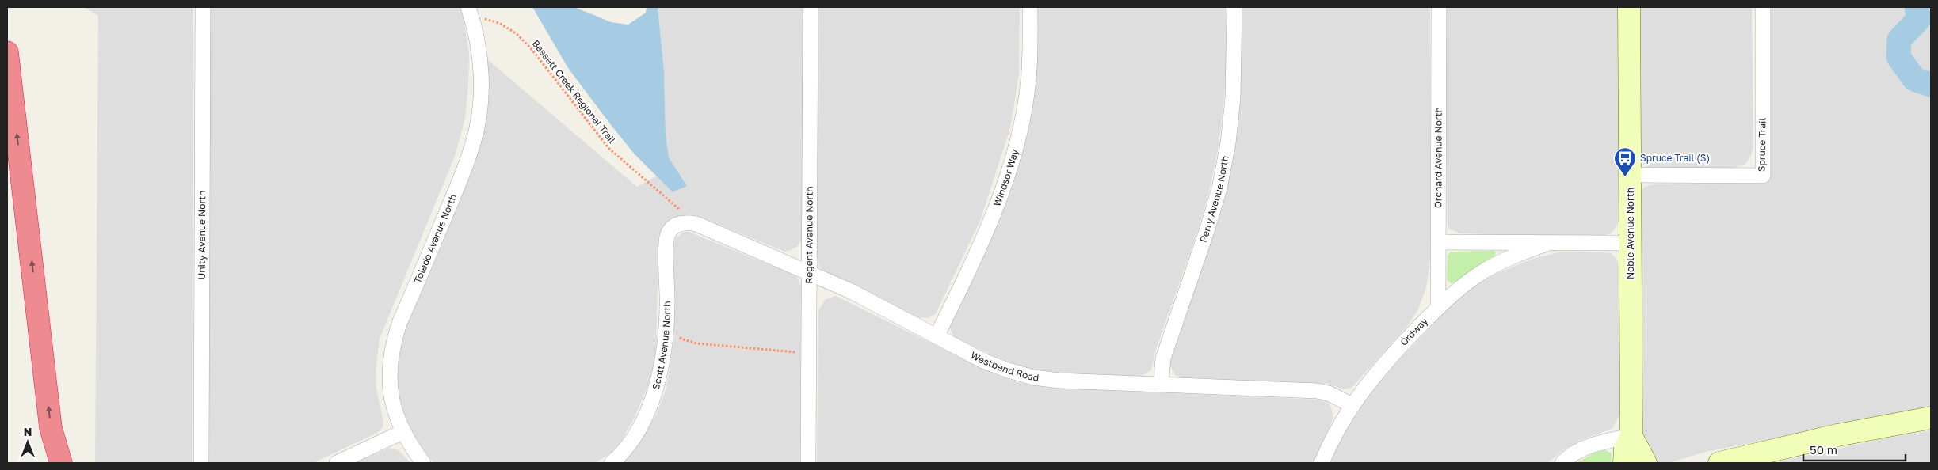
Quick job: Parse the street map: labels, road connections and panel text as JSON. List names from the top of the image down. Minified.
{"streets":{"street":["Spruce Trail","Orchard Avenue North","Windsor Way","Perry Avenue North","Noble Avenue North","Unity Avenue North","Regent Avenue North","Toledo Avenue North","Ordway","Scott Avenue North","Westbend Road"],"path":["Bassett Creek Regional Trail"]},"crossings":[["Bassett Creek Regional Trail","Scott Avenue North"],["Bassett Creek Regional Trail","Westbend Road"],["Spruce Trail","Noble Avenue North"],["Orchard Avenue North","Ordway"],["Windsor Way","Westbend Road"],["Perry Avenue North","Westbend Road"],["Noble Avenue North","Ordway"],["Regent Avenue North","Westbend Road"],["Ordway","Westbend Road"],["Scott Avenue North","Westbend Road"]],"places":{"bus stop":["Spruce Trail (S)"]},"scale_bar":"50 m","north":"top"}
